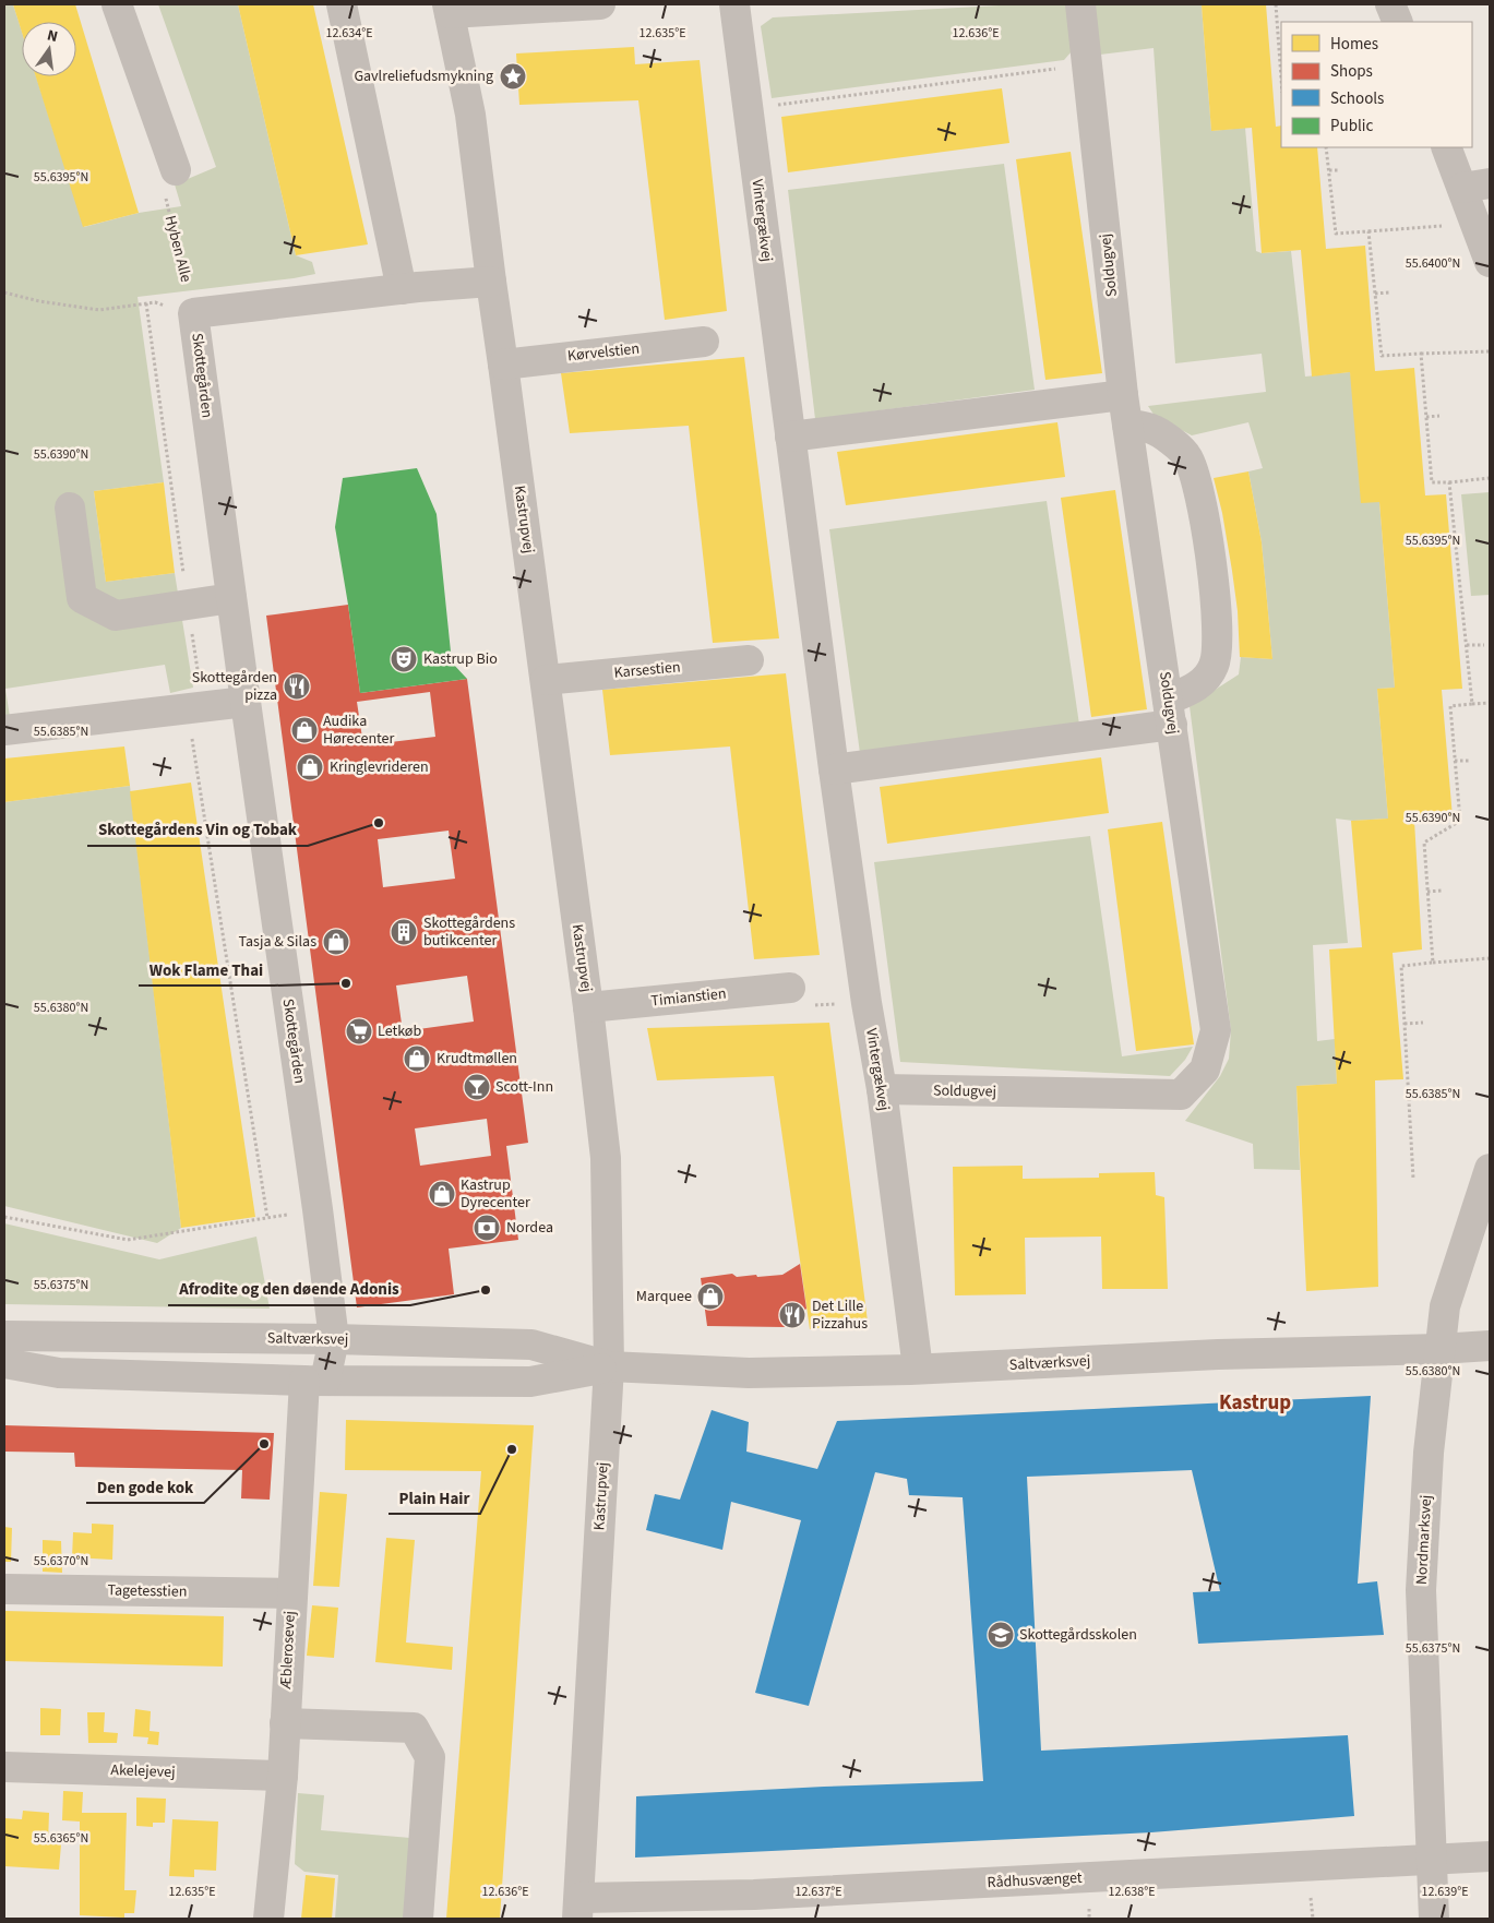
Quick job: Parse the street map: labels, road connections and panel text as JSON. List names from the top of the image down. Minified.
{"streets":{"street":["Vintergækvej","Soldugvej","Kørvelstien","Skottegården","Kastrupvej","Karsestien","Timianstien","Saltværksvej","Nordmarksvej","Tagetesstien","Æblerosevej","Akelejevej","Rådhusvænget"],"path":["Hyben Alle"]},"crossings":[["Vintergækvej","Soldugvej"],["Vintergækvej","Saltværksvej"],["Hyben Alle","Skottegården"],["Kørvelstien","Kastrupvej"],["Skottegården","Kastrupvej"],["Skottegården","Saltværksvej"],["Skottegården","Æblerosevej"],["Kastrupvej","Karsestien"],["Kastrupvej","Timianstien"],["Kastrupvej","Saltværksvej"],["Kastrupvej","Rådhusvænget"],["Saltværksvej","Nordmarksvej"],["Saltværksvej","Æblerosevej"],["Nordmarksvej","Rådhusvænget"],["Tagetesstien","Æblerosevej"],["Æblerosevej","Akelejevej"]],"districts":["Kastrup"],"places":{"place":["Gavlreliefudsmykning"],"theatre":["Kastrup Bio"],"restaurant":["Skottegården pizza","Det Lille Pizzahus"],"shop":["Audika Hørecenter","Kringlevrideren","Tasja & Silas","Krudtmøllen","Kastrup Dyrecenter","Marquee"],"other":["Skottegårdens Vin og Tobak","Wok Flame Thai","Afrodite og den døende Adonis","Den gode kok","Plain Hair"],"building":["Skottegårdens butikcenter"],"supermarket":["Letkøb"],"bar":["Scott-Inn"],"bank":["Nordea"],"school or university":["Skottegårdsskolen"]},"legend":["Homes","Shops","Schools","Public"],"north":"top","coordinates":["12.634°E","12.635°E","12.636°E","55.6395°N","55.6400°N","55.6390°N","55.6385°N","55.6380°N","55.6375°N","55.6370°N","55.6365°N","12.637°E","12.638°E","12.639°E"]}
